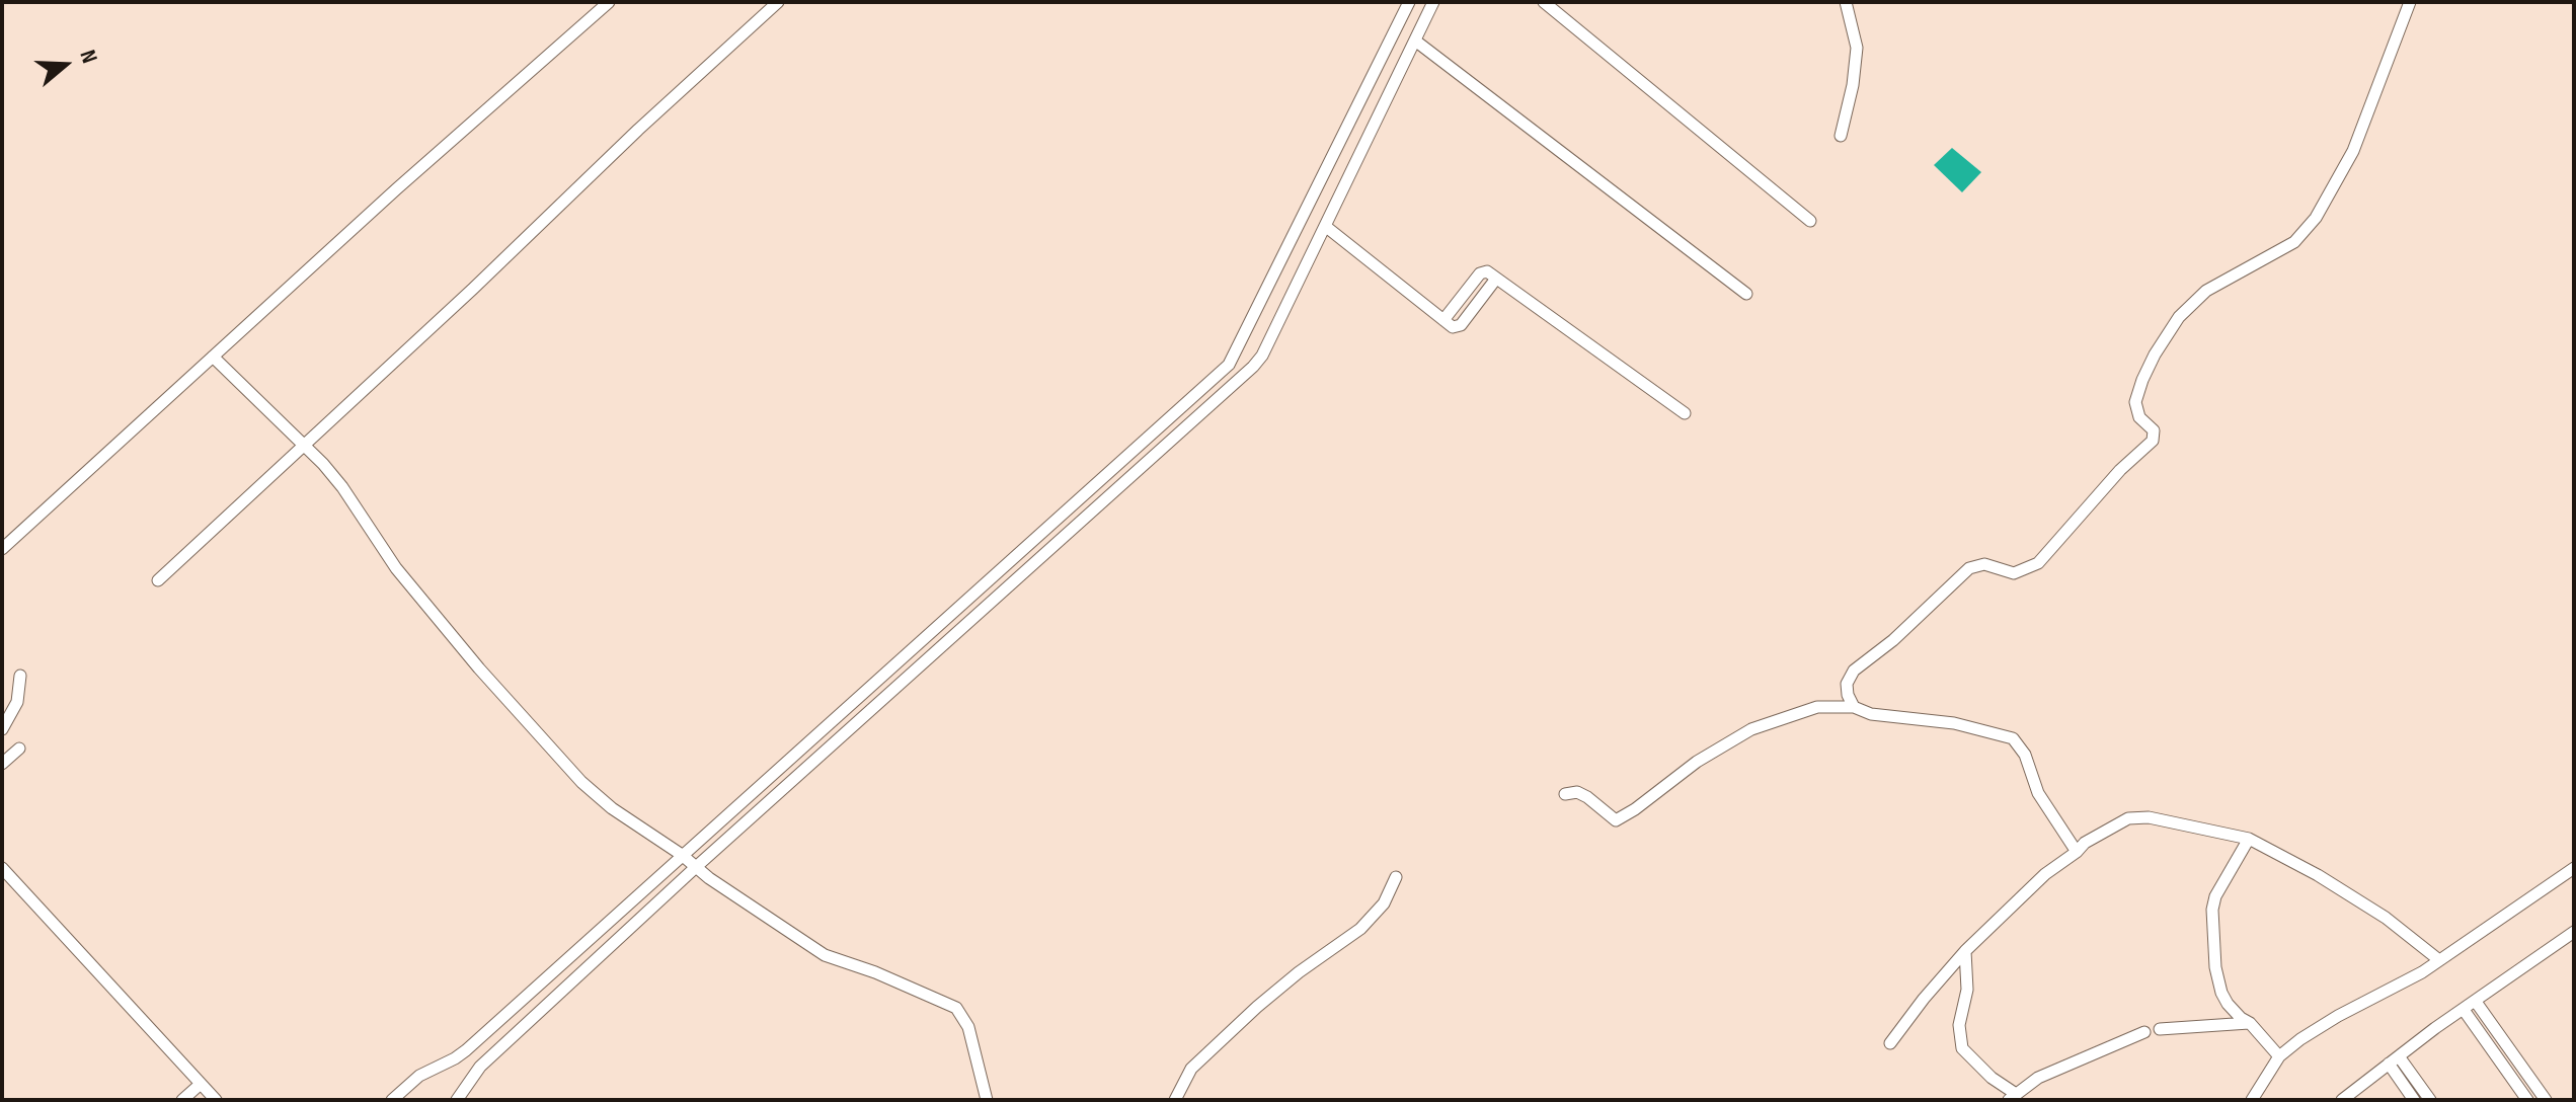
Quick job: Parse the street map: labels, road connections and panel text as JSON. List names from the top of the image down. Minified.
{"north":"right"}
